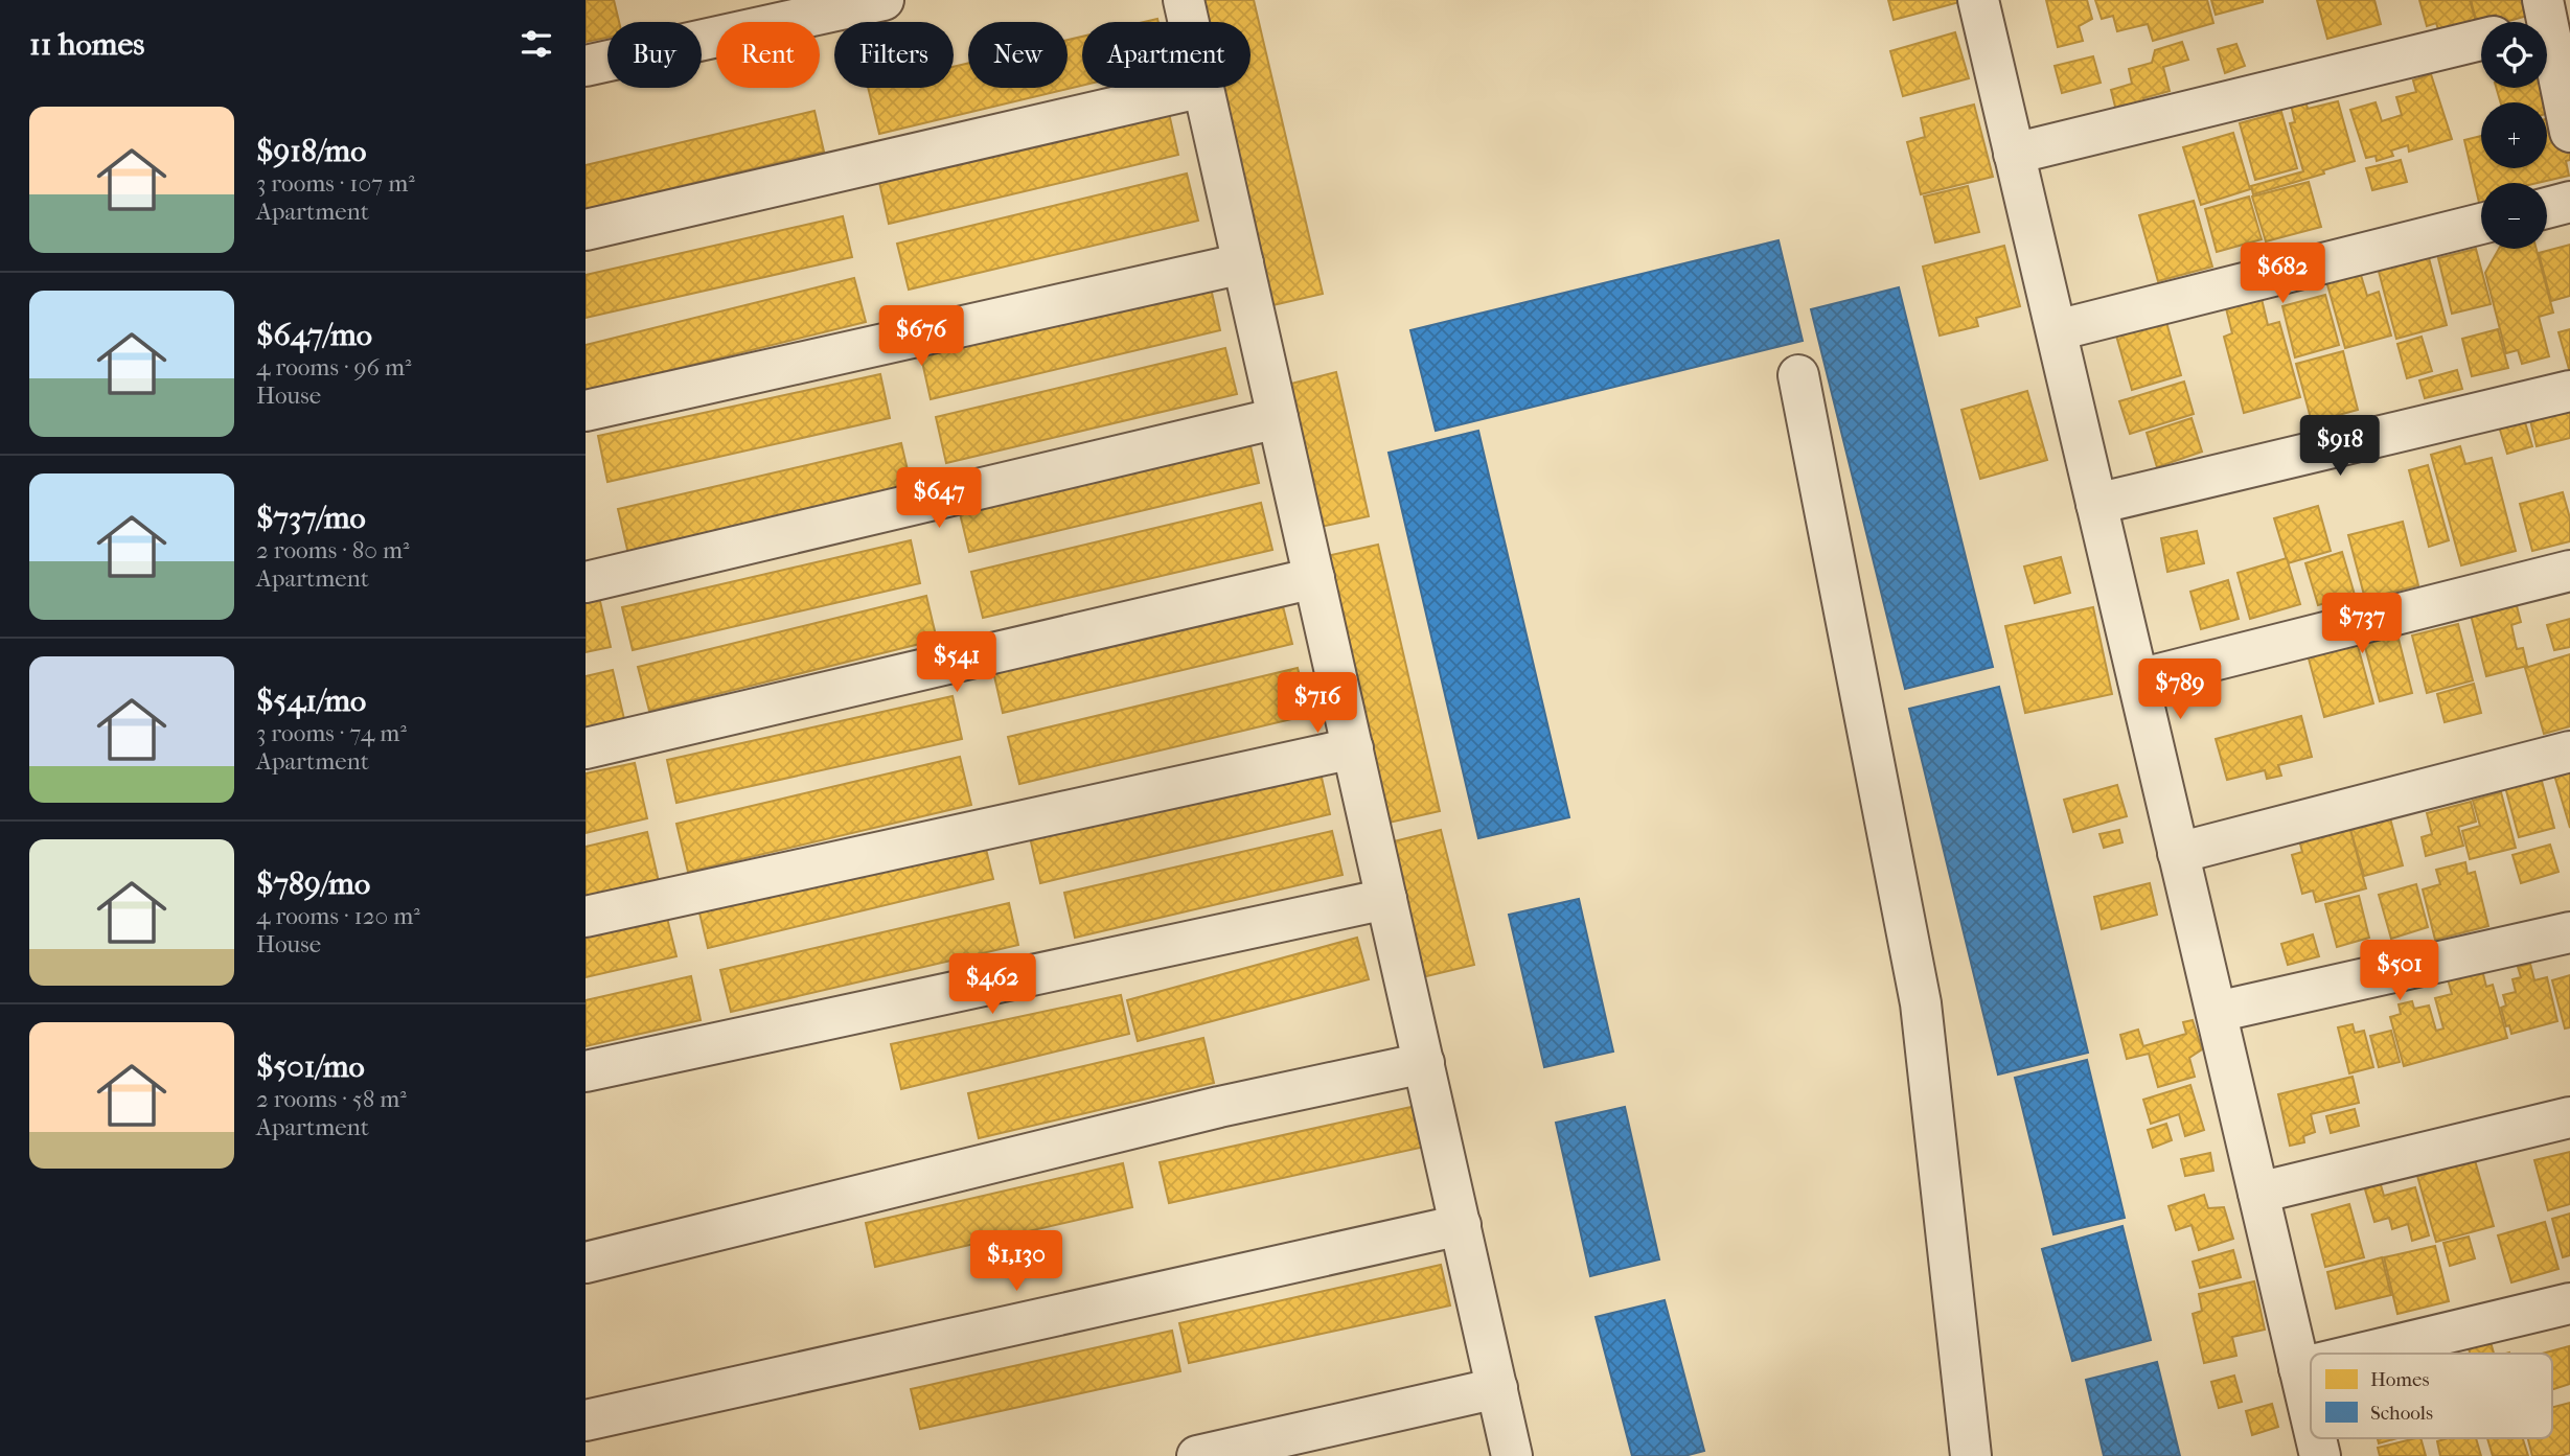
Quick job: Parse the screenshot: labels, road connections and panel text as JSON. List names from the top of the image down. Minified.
{"legend":["Homes","Schools"],"page":{"heading":"11 homes","map_buttons":["+","−"],"chip":["Buy","Rent","Filters","New","Apartment"],"list":[{"name":"$918/mo","note":"3 rooms · 107 m² · Apartment"},{"name":"$647/mo","note":"4 rooms · 96 m² · House"},{"name":"$737/mo","note":"2 rooms · 80 m² · Apartment"},{"name":"$541/mo","note":"3 rooms · 74 m² · Apartment"},{"name":"$789/mo","note":"4 rooms · 120 m² · House"},{"name":"$501/mo","note":"2 rooms · 58 m² · Apartment"}],"price":["$682","$676","$918","$647","$737","$541","$789","$716","$501","$462","$1,130"]}}
